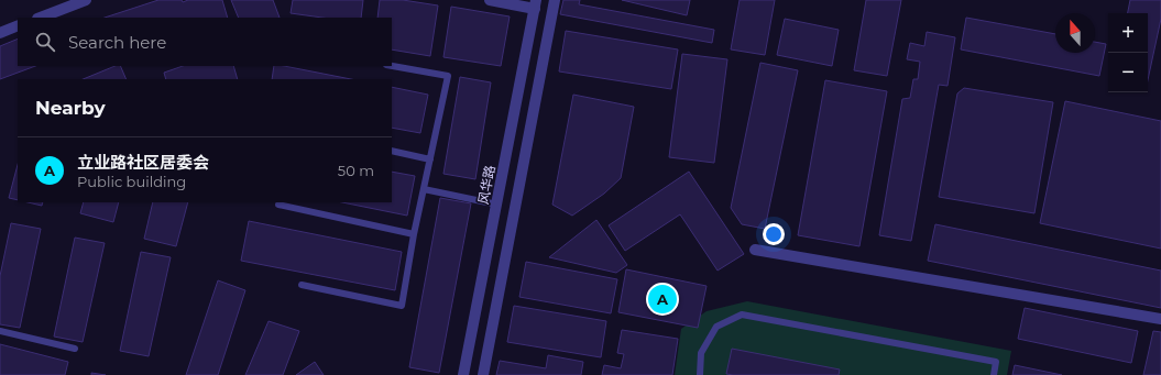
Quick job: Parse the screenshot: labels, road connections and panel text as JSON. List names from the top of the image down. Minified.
{"streets":{"street":["风华路"]},"north":"top","page":{"map_buttons":["+","−"],"search":"Search here","heading":"Nearby","list":[{"mark":"A","name":"立业路社区居委会","note":"Public building","value":"50 m"}],"pins":"A"}}
